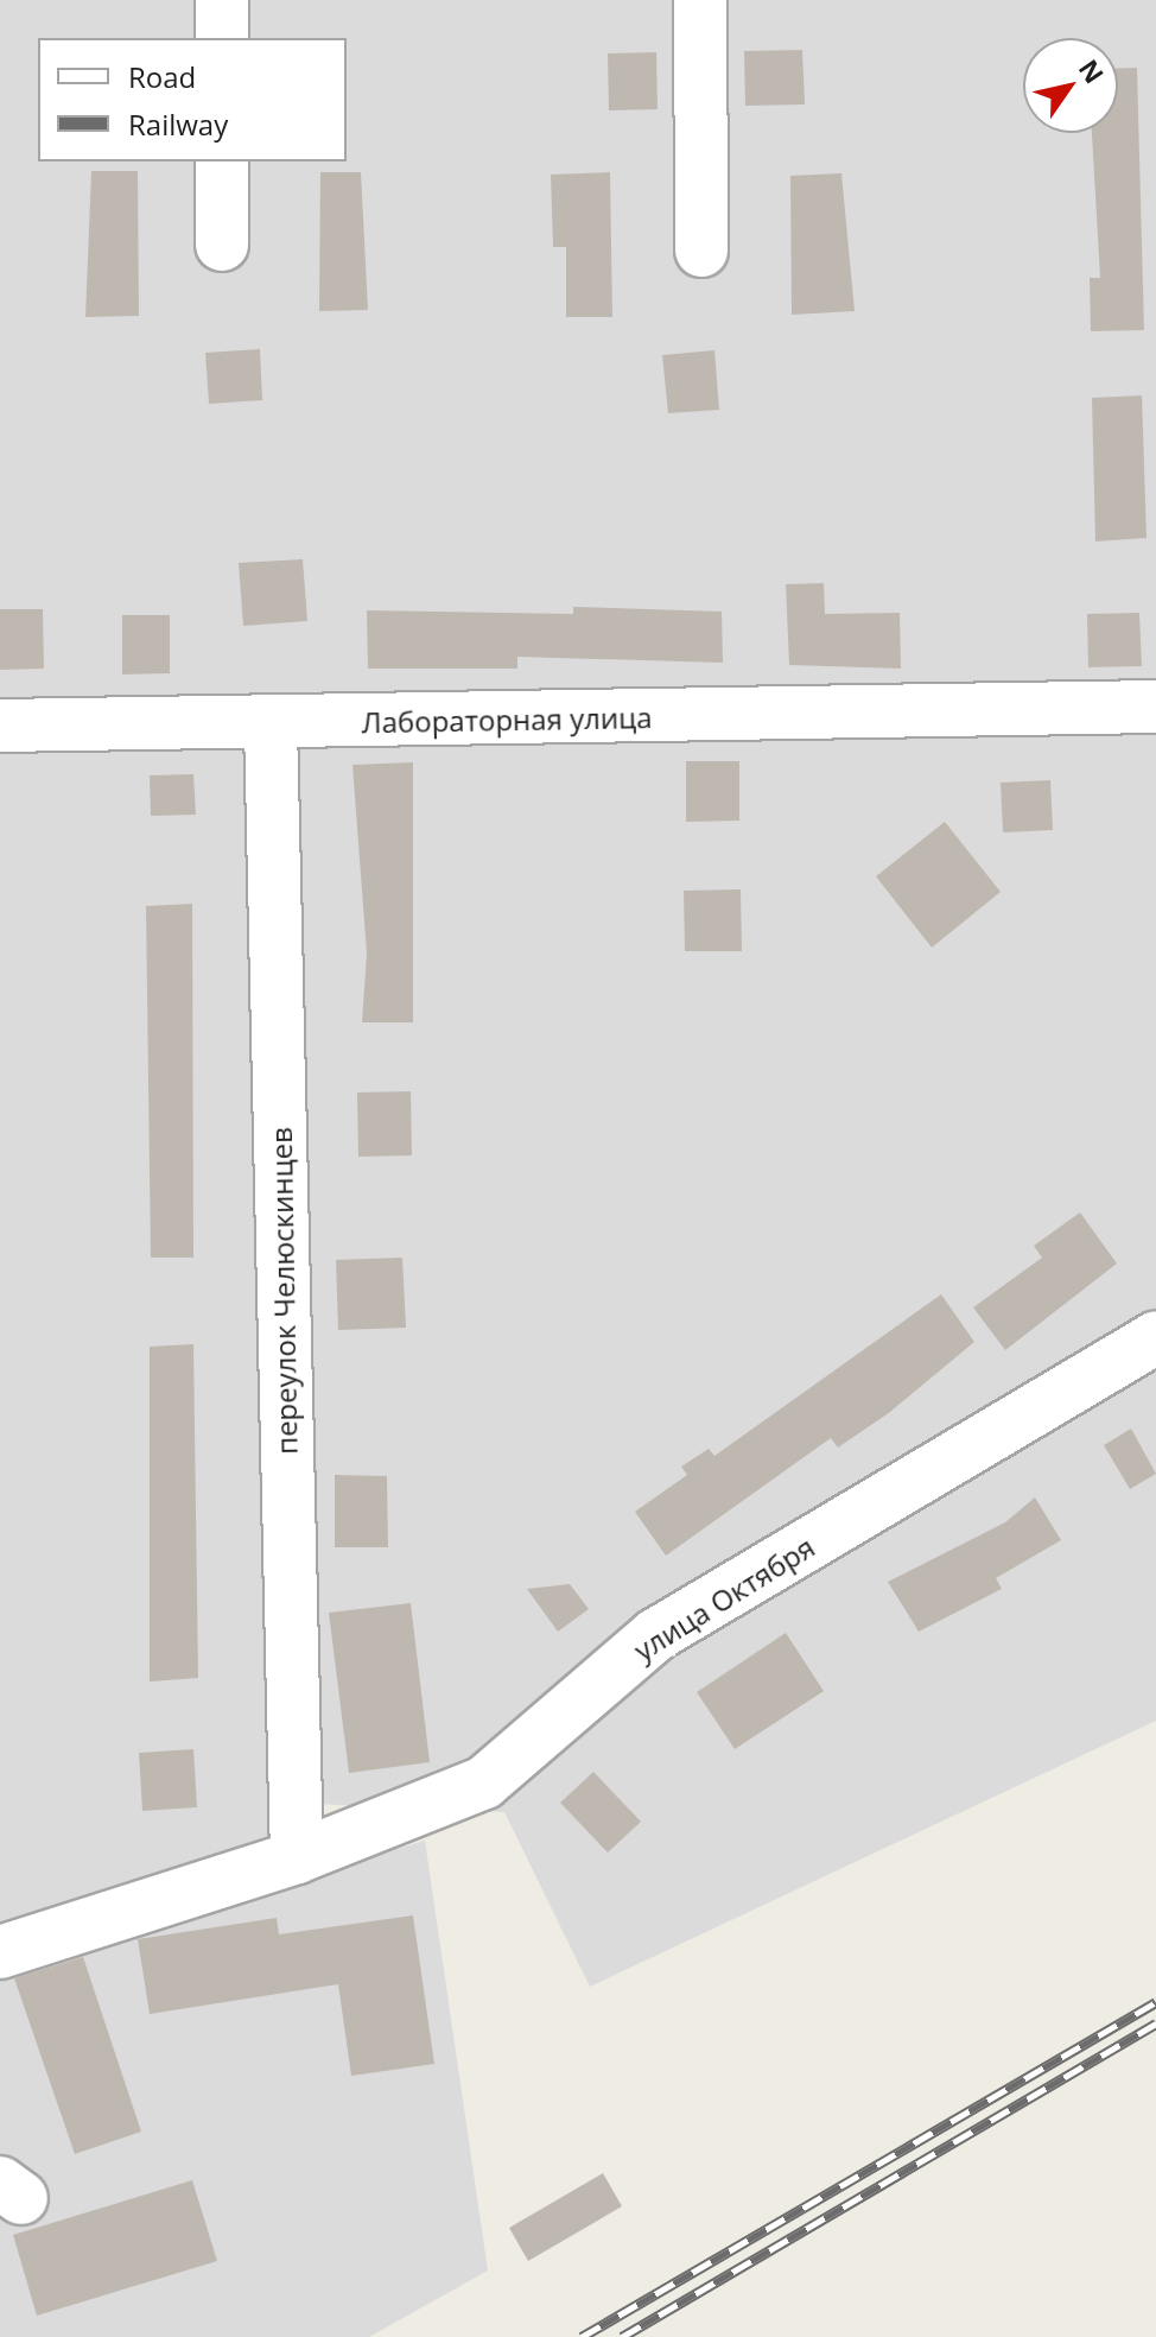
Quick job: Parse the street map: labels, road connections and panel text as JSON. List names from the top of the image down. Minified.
{"streets":{"street":["Лабораторная улица","переулок Челюскинцев","улица Октября"]},"crossings":[["Лабораторная улица","переулок Челюскинцев"],["переулок Челюскинцев","улица Октября"]],"legend":["Road","Railway"],"north":"top right"}
